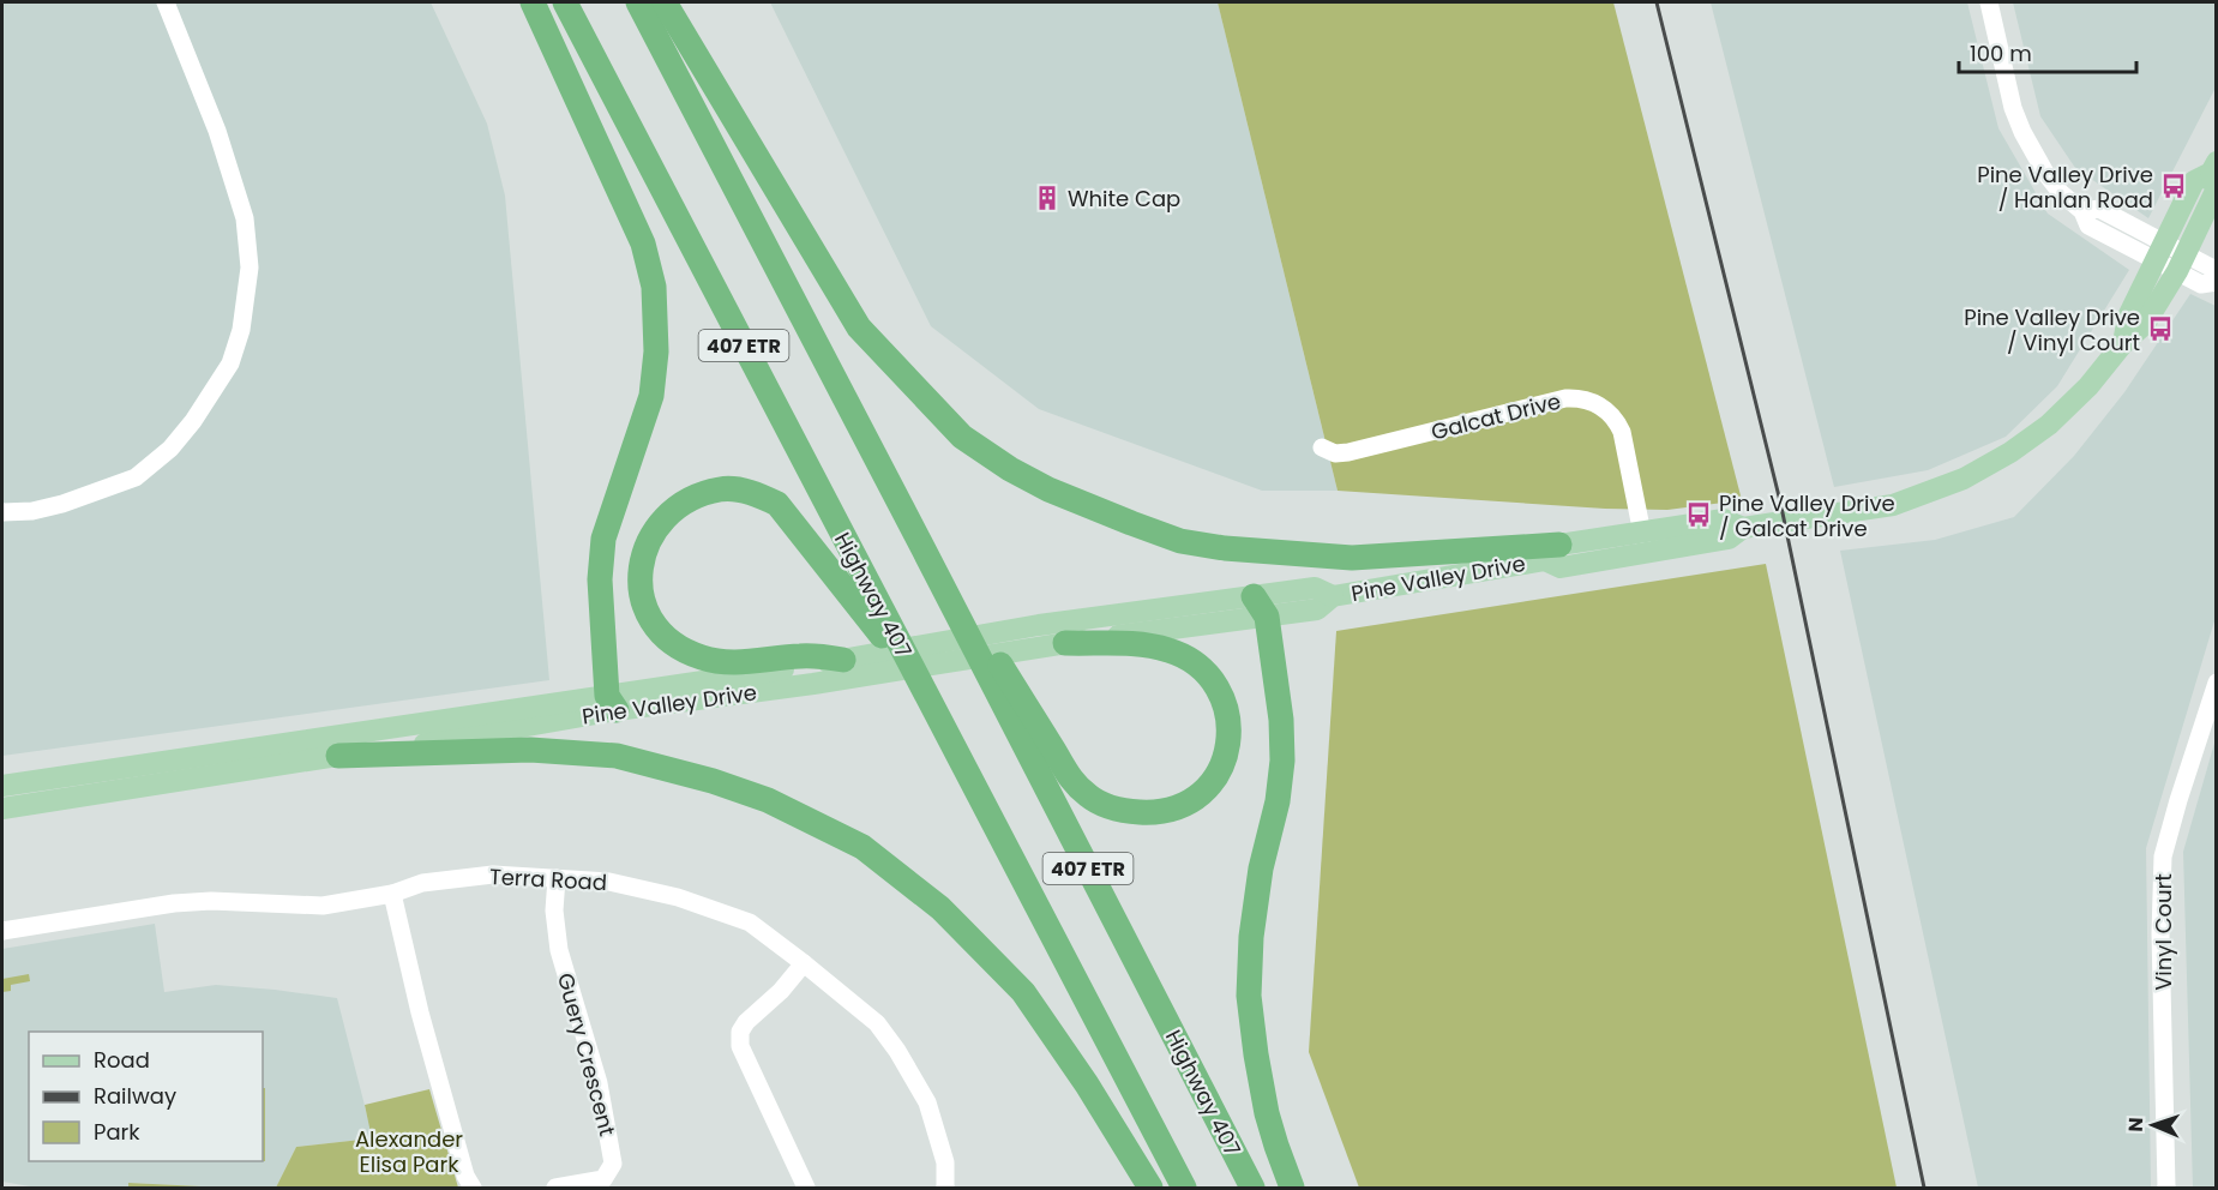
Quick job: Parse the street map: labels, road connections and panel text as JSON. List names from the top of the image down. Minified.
{"streets":{"highway":["407 ETR","Highway 407"],"main road":["Pine Valley Drive"],"street":["Galcat Drive","Terra Road","Vinyl Court","Guery Crescent"]},"crossings":[["Galcat Drive","Pine Valley Drive"],["Terra Road","Guery Crescent"]],"parks":["Alexander Elisa Park"],"places":{"bus stop":["Pine Valley Drive / Hanlan Road","Pine Valley Drive / Vinyl Court","Pine Valley Drive / Galcat Drive"],"building":["White Cap"]},"legend":["Road","Railway","Park"],"scale_bar":"100 m","north":"left"}
